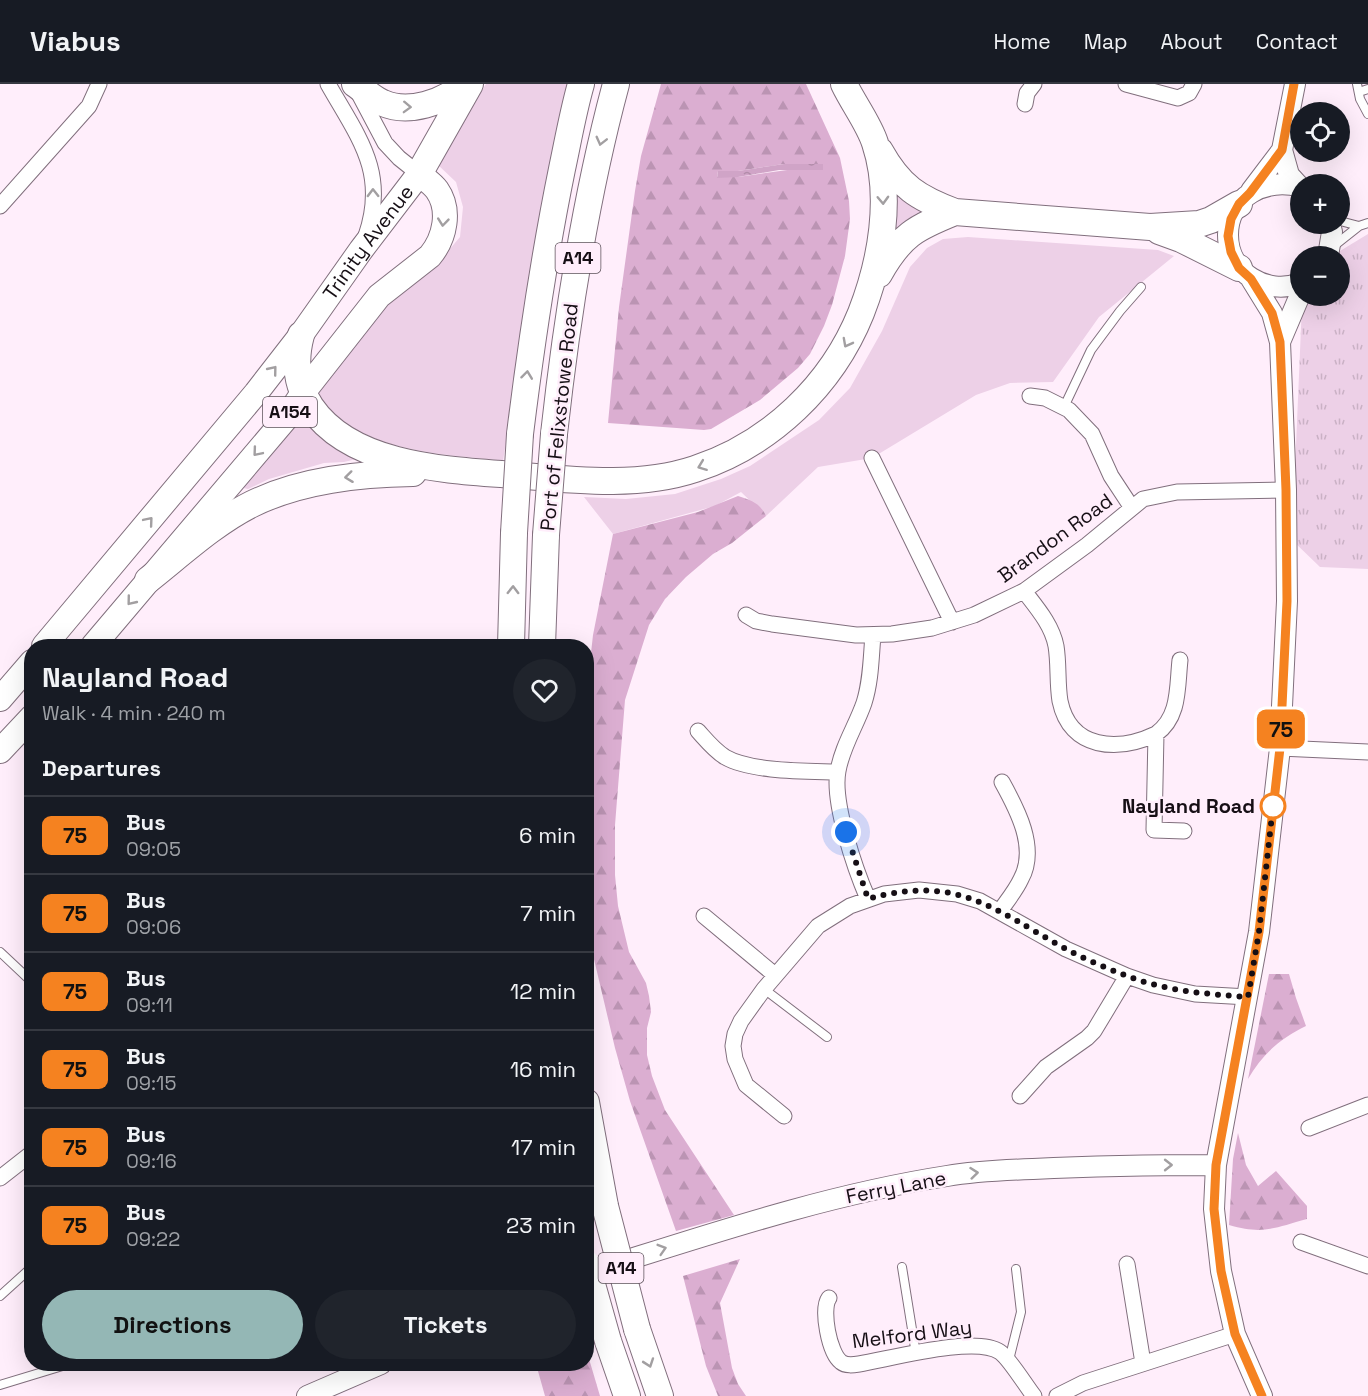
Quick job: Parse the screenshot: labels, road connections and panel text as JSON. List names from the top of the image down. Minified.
{"streets":{"highway":["A14","Port of Felixstowe Road"],"main road":["Trinity Avenue","A154"],"street":["Brandon Road","Ferry Lane","Melford Way"]},"one_way":["Ferry Lane"],"places":["Nayland Road"],"lines":["bus line 75"],"page":{"header":"Viabus","nav":["Home","Map","About","Contact"],"on_map":"75","map_buttons":["+","−"],"heading":[["Nayland Road","Walk · 4 min · 240 m"],"Departures"],"list":[{"mark":"75","name":"Bus","note":"09:05","value":"6 min"},{"mark":"75","name":"Bus","note":"09:06","value":"7 min"},{"mark":"75","name":"Bus","note":"09:11","value":"12 min"},{"mark":"75","name":"Bus","note":"09:15","value":"16 min"},{"mark":"75","name":"Bus","note":"09:16","value":"17 min"},{"mark":"75","name":"Bus","note":"09:22","value":"23 min"}],"buttons":["Directions","Tickets"]}}
